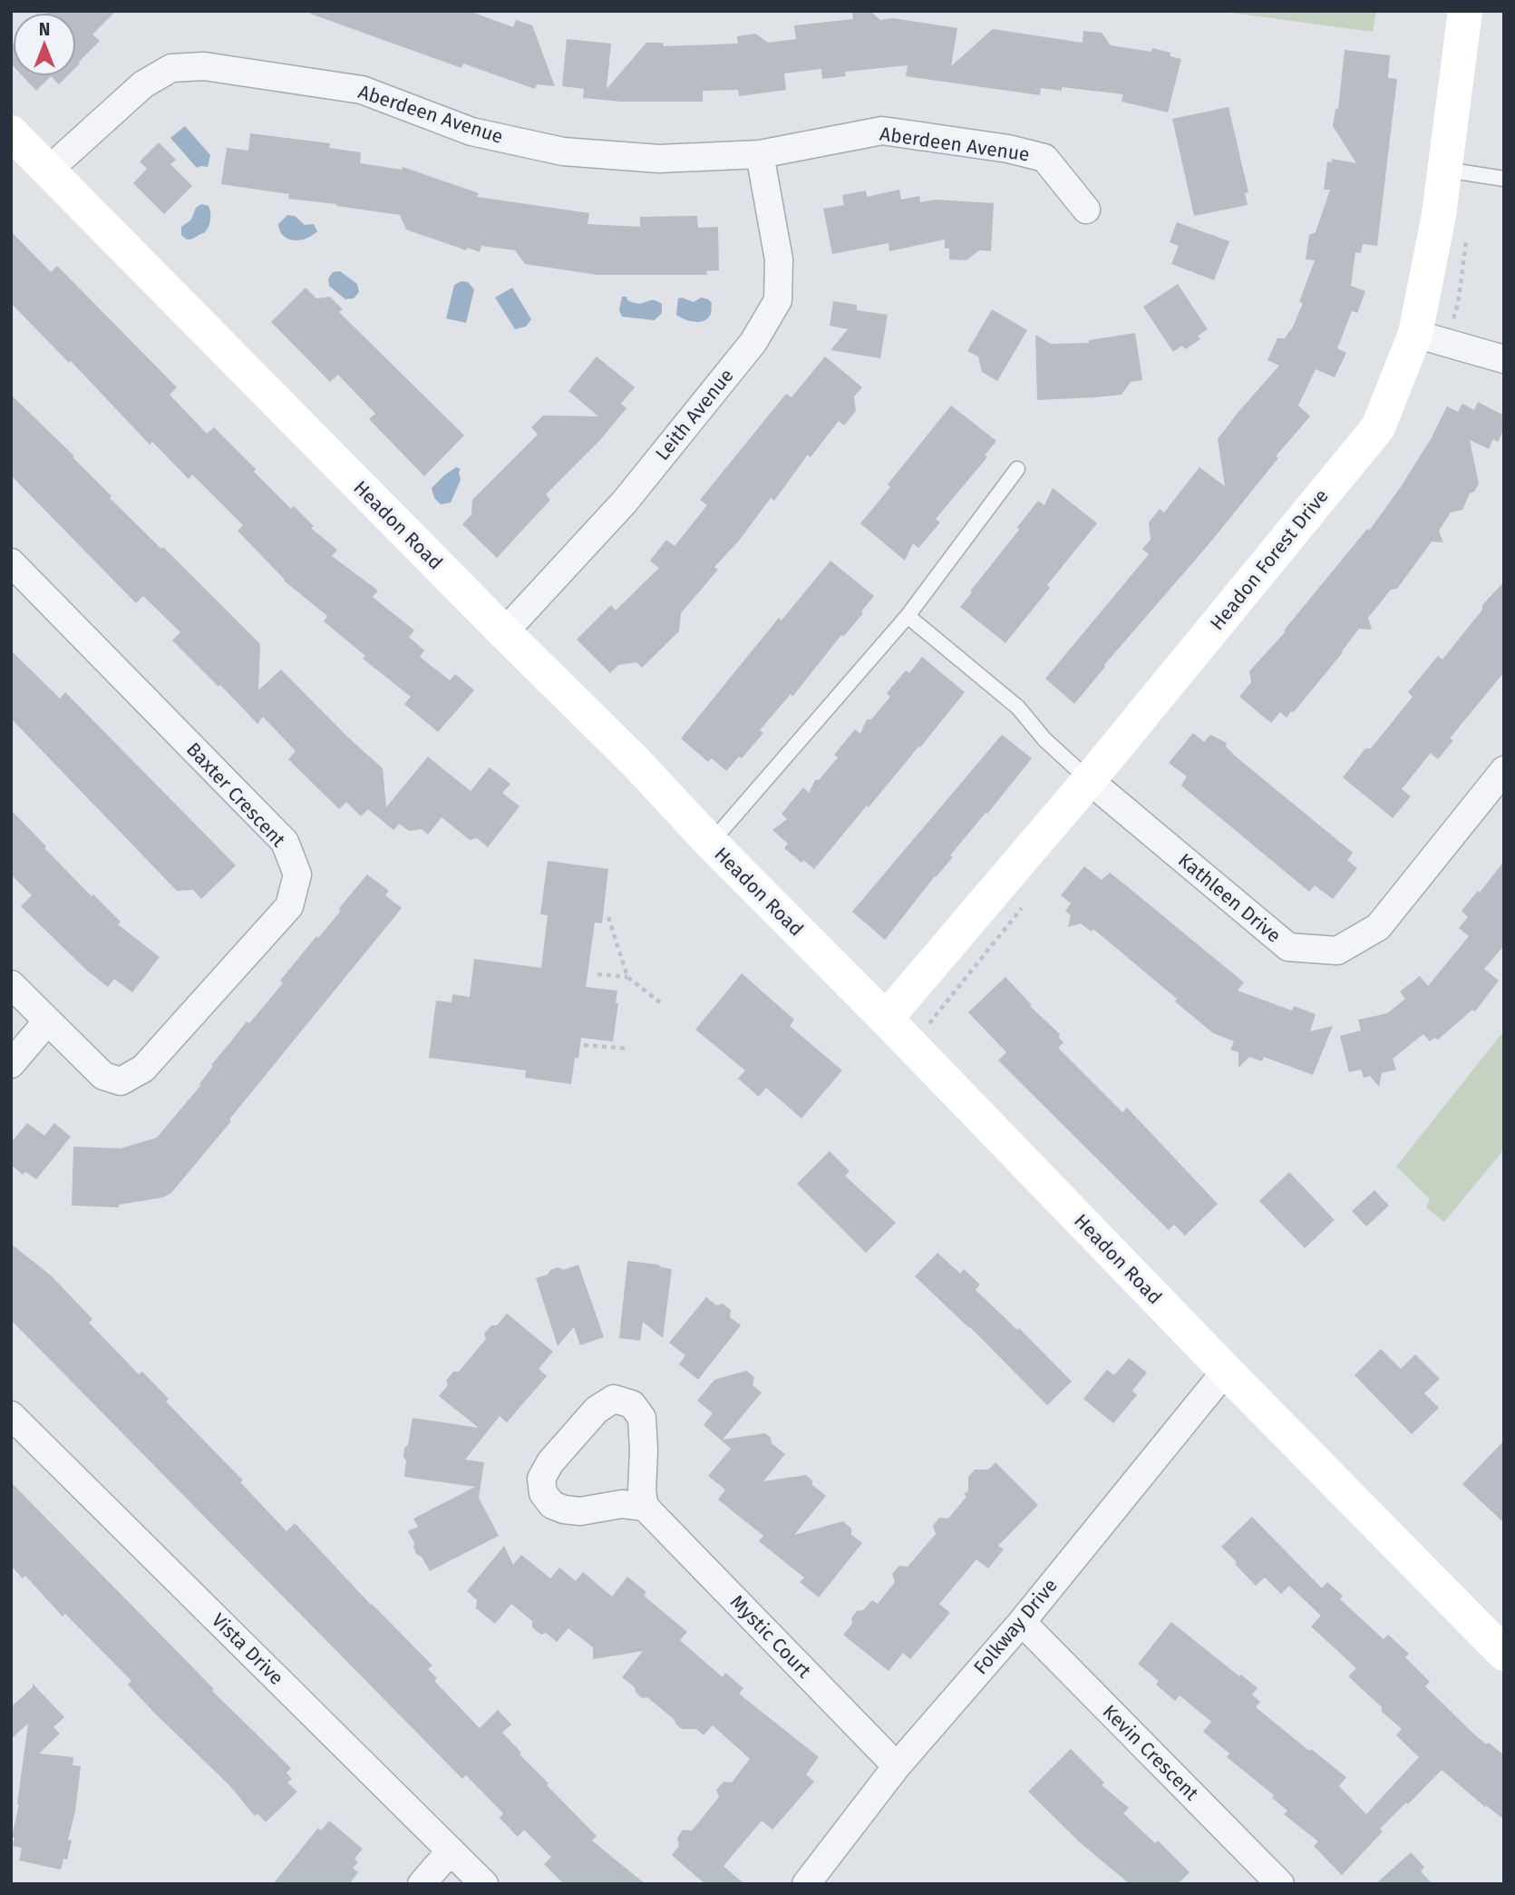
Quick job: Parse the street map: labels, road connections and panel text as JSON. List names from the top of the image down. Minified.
{"streets":{"street":["Aberdeen Avenue","Leith Avenue","Headon Road","Headon Forest Drive","Baxter Crescent","Kathleen Drive","Folkway Drive","Mystic Court","Vista Drive","Kevin Crescent"]},"crossings":[["Aberdeen Avenue","Leith Avenue"],["Aberdeen Avenue","Headon Road"],["Leith Avenue","Headon Road"],["Headon Road","Headon Forest Drive"],["Headon Road","Folkway Drive"],["Headon Forest Drive","Kathleen Drive"],["Folkway Drive","Mystic Court"],["Folkway Drive","Kevin Crescent"]],"north":"top"}
